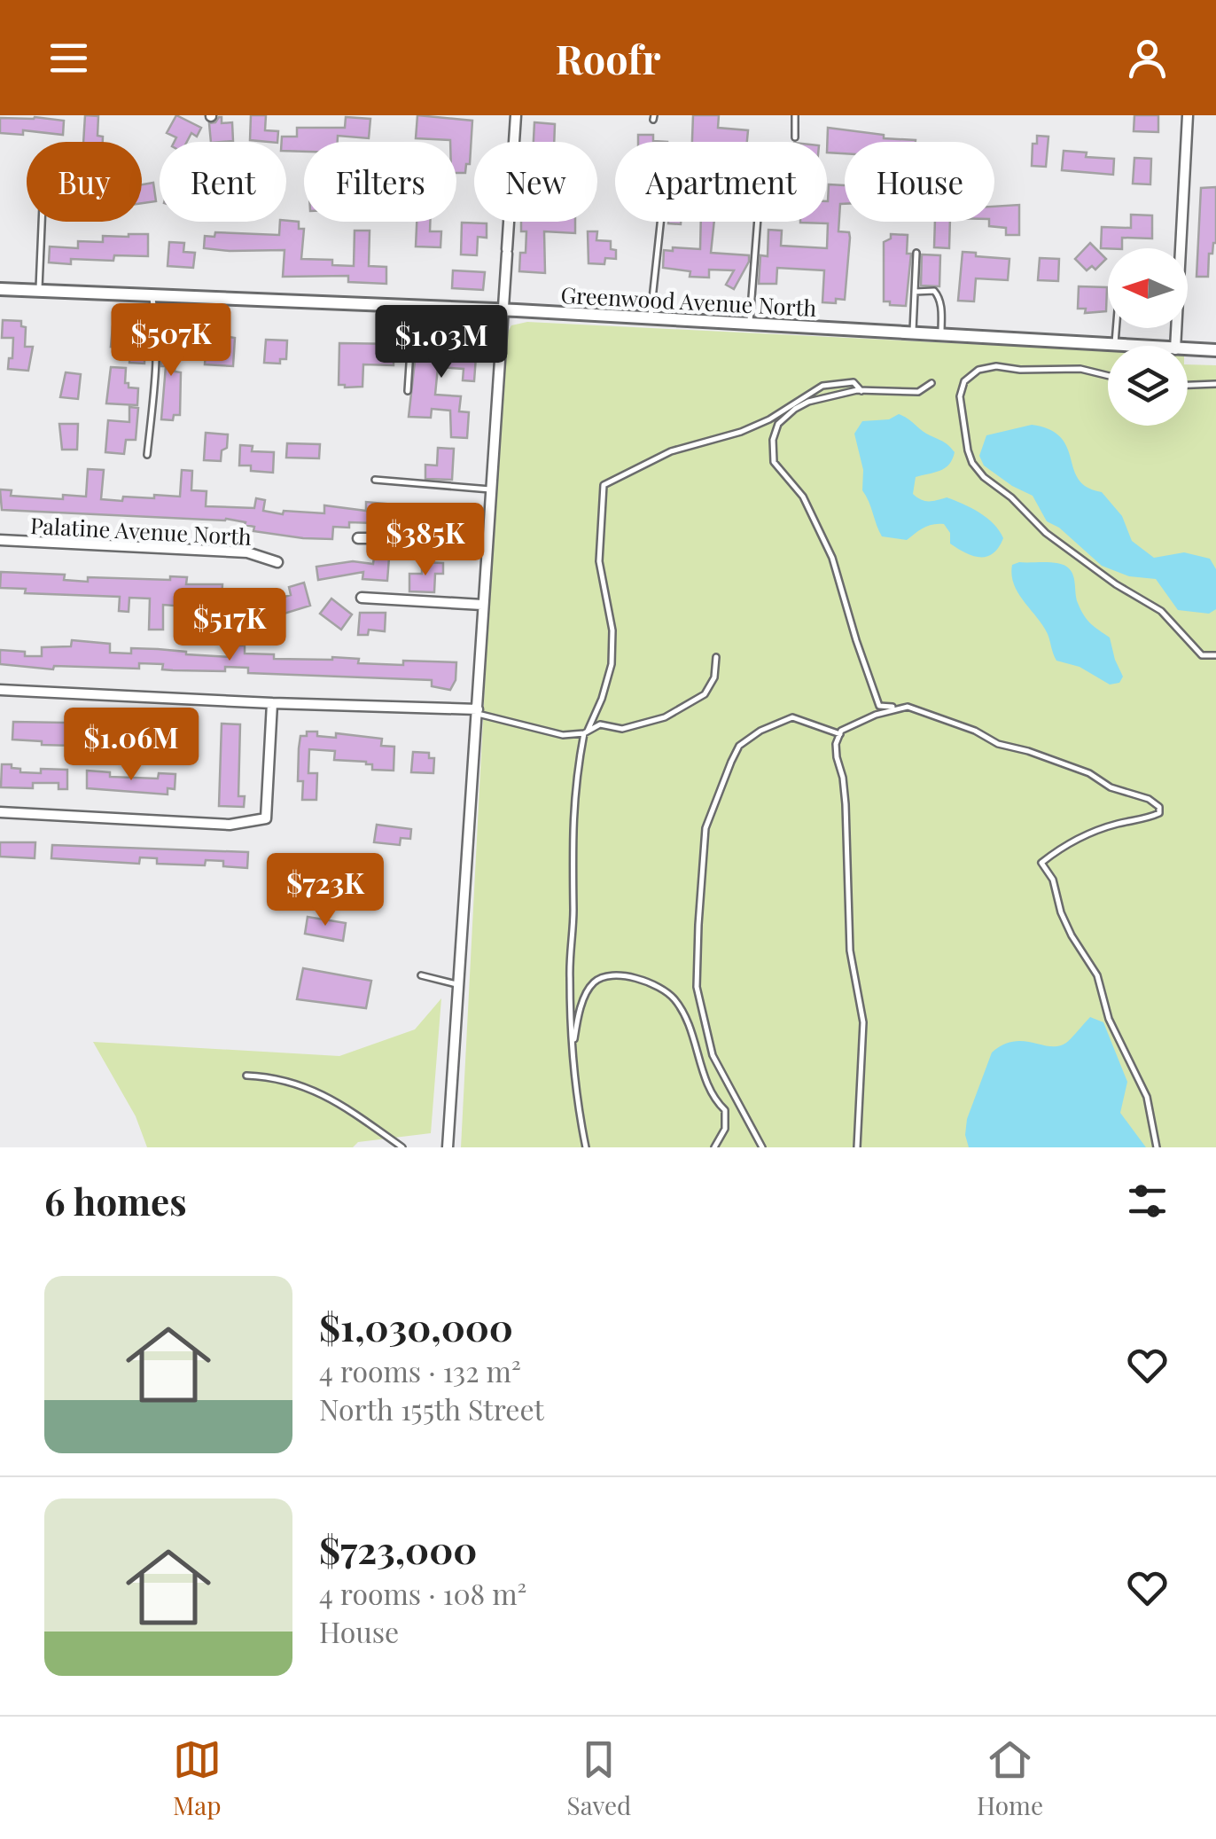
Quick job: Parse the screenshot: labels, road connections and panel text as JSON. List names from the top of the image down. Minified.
{"streets":{"street":["Greenwood Avenue North","Palatine Avenue North"]},"north":"left","page":{"header":"Roofr","chip":["Buy","Rent","Filters","New","Apartment","House"],"price":["$507K","$1.03M","$385K","$517K","$1.06M","$723K"],"heading":"6 homes","list":[{"name":"$1,030,000","note":"4 rooms · 132 m² · North 155th Street"},{"name":"$723,000","note":"4 rooms · 108 m² · House"}],"tabs":["Map","Saved","Home"]}}
